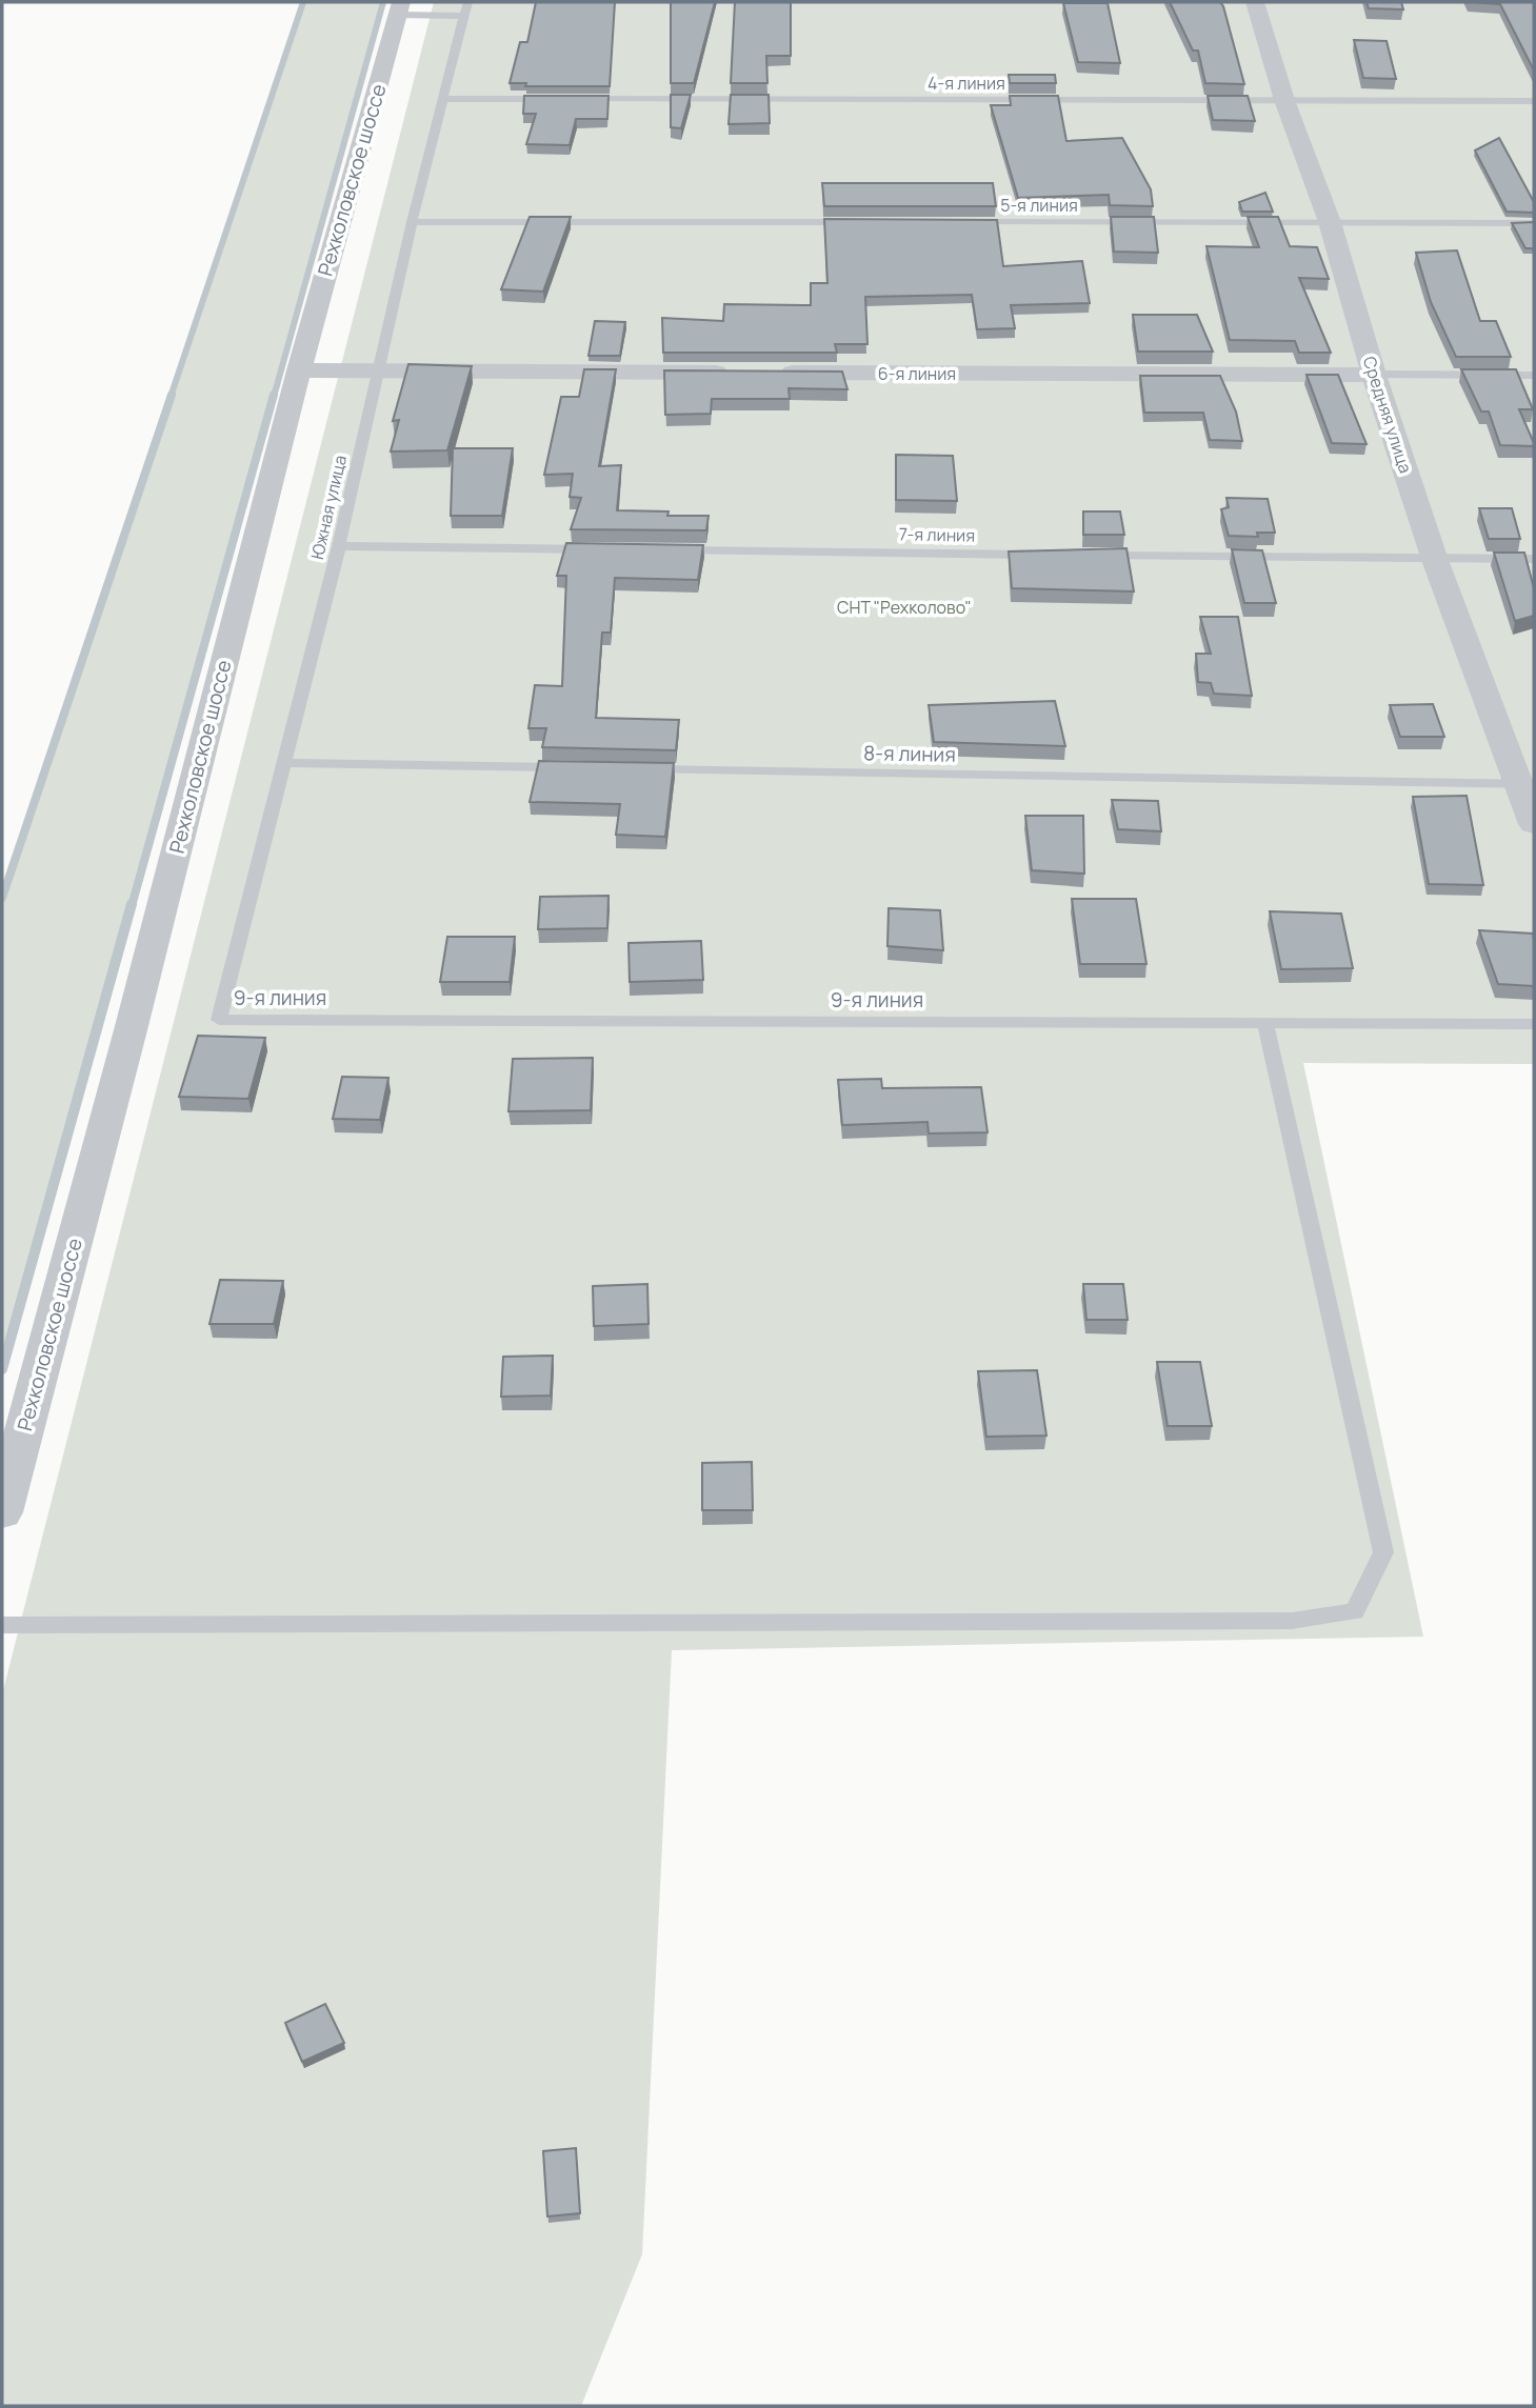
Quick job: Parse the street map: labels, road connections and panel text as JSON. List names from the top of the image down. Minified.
{"streets":{"street":["Рехколовское шоссе","6-я линия","Средняя улица"],"lane":["4-я линия","5-я линия","Южная улица","7-я линия","8-я линия","9-я линия"]},"crossings":[["4-я линия","Средняя улица"],["5-я линия","Средняя улица"],["6-я линия","Средняя улица"],["Средняя улица","8-я линия"],["Южная улица","9-я линия"]],"parks":["СНТ \"Рехколово\""]}
